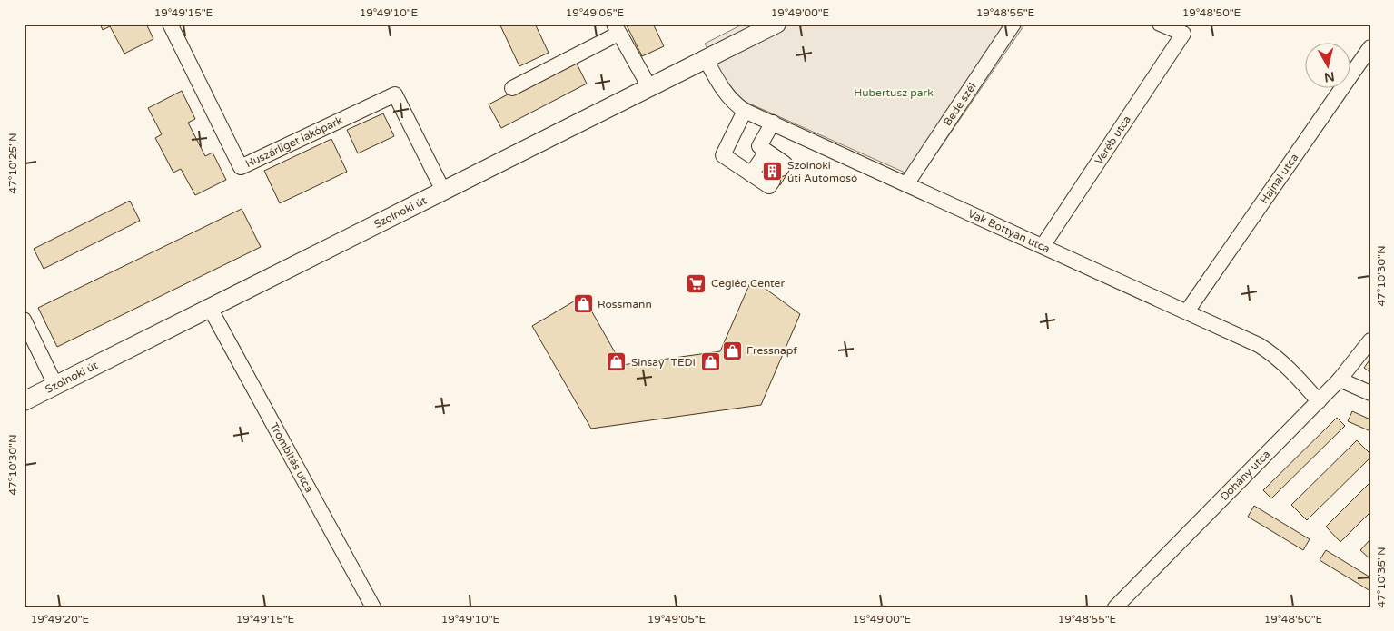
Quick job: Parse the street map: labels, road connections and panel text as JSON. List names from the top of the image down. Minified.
{"streets":{"main road":["Szolnoki út"],"street":["Bede szél","Veréb utca","Huszárliget lakópark","Hajnal utca","Vak Bottyán utca","Trombitás utca","Dohány utca"]},"crossings":[["Bede szél","Vak Bottyán utca"],["Veréb utca","Vak Bottyán utca"],["Huszárliget lakópark","Szolnoki út"],["Hajnal utca","Vak Bottyán utca"],["Szolnoki út","Vak Bottyán utca"],["Szolnoki út","Trombitás utca"],["Vak Bottyán utca","Dohány utca"]],"parks":["Hubertusz park"],"places":{"building":["Szolnoki úti Autómosó"],"supermarket":["Cegléd Center"],"shop":["Rossmann","Fressnapf","Sinsay","TEDI"]},"north":"bottom","coordinates":["19°49'15\"E","19°49'10\"E","19°49'05\"E","19°49'00\"E","19°48'55\"E","19°48'50\"E","47°10'25\"N","47°10'30\"N","47°10'35\"N","19°49'20\"E"]}
